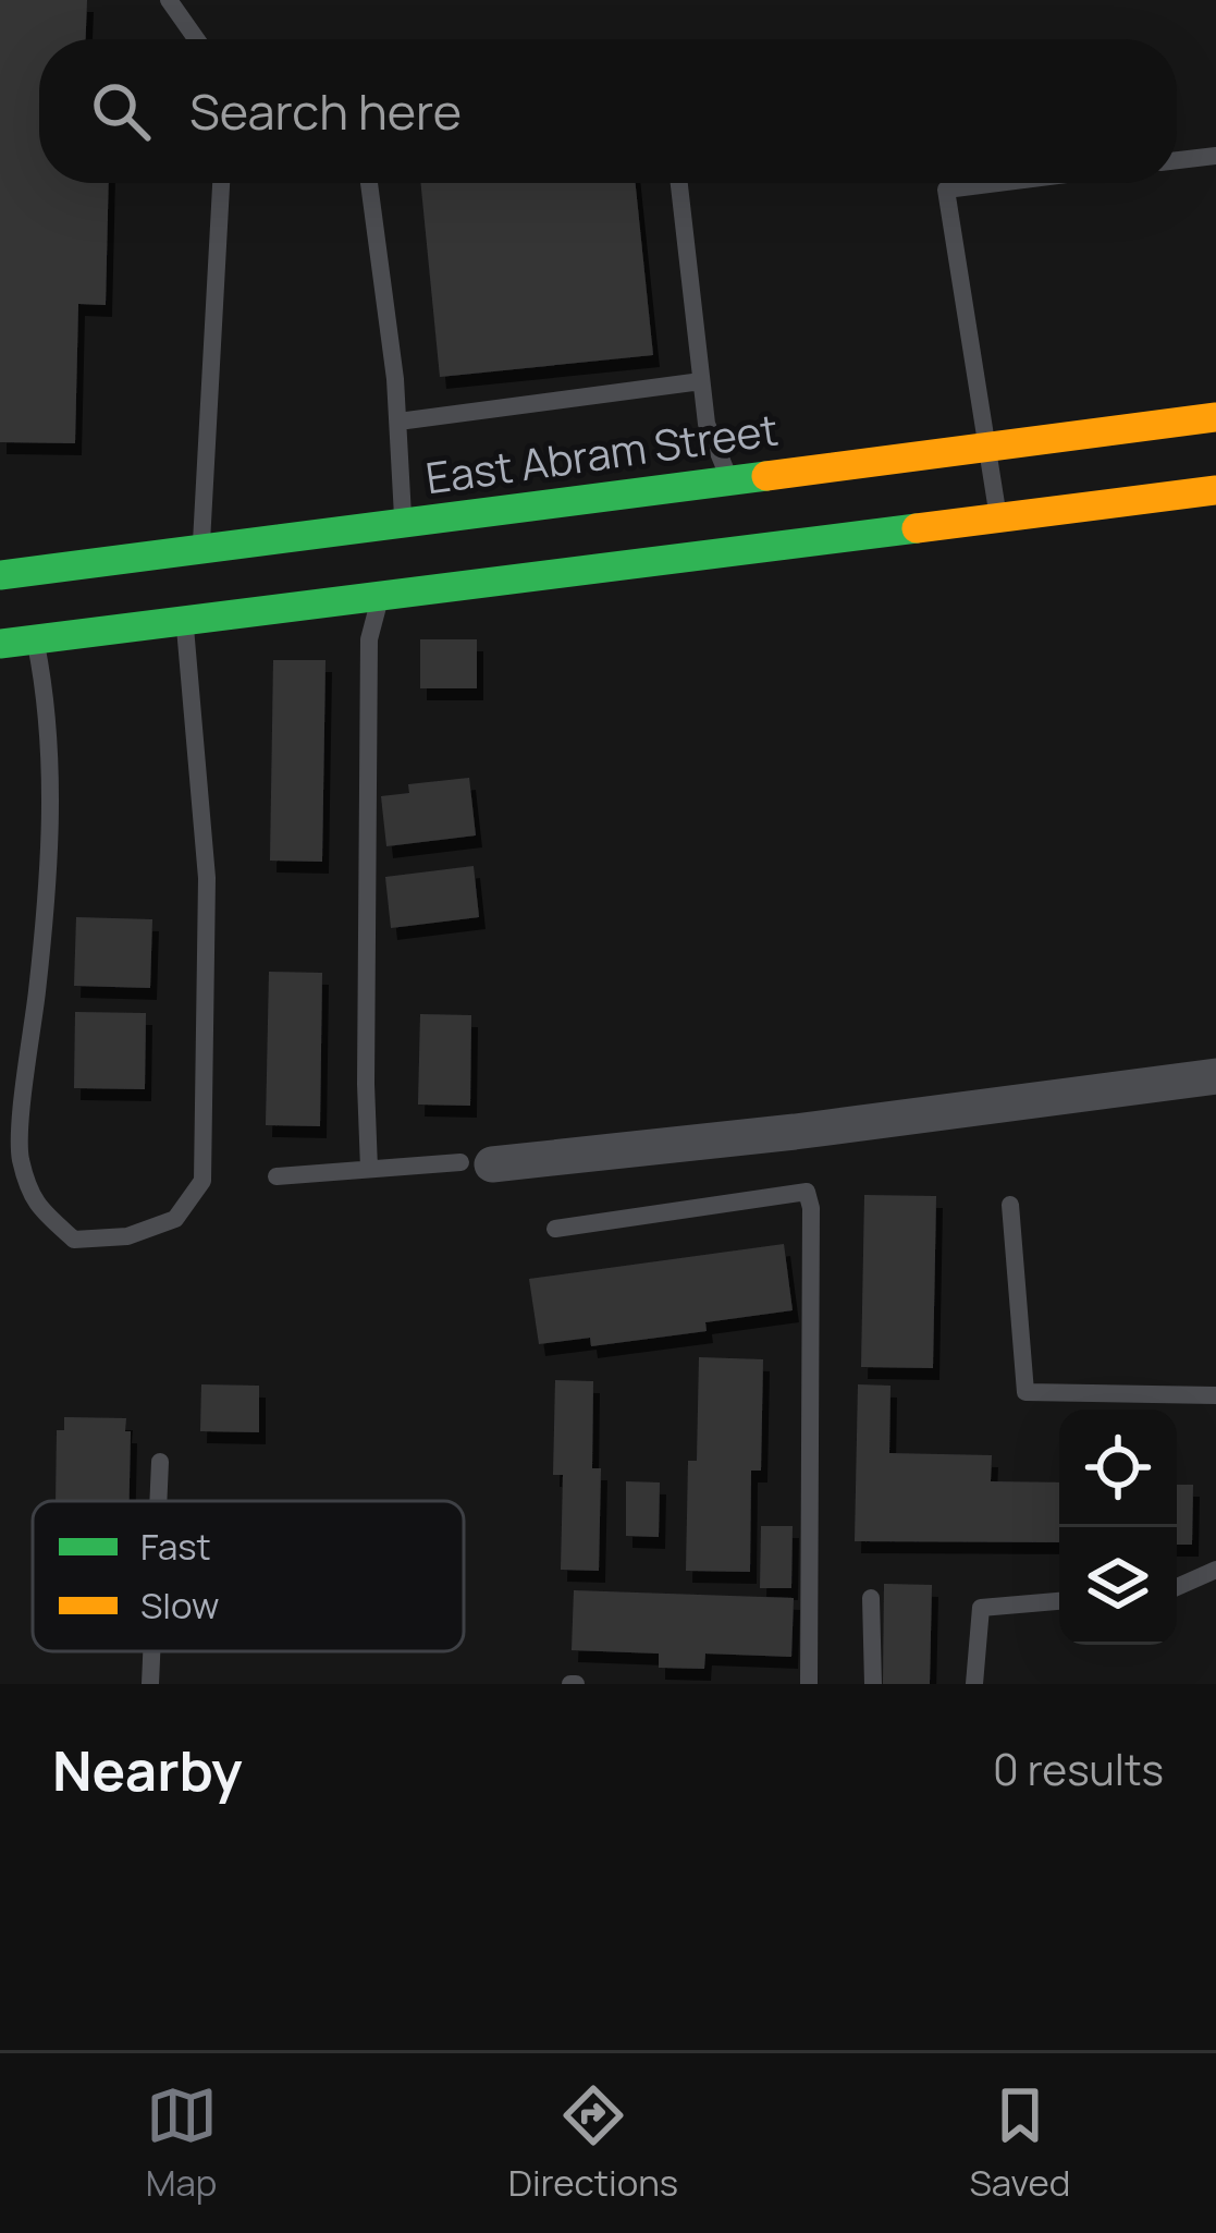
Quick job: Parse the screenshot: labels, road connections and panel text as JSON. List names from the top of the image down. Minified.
{"streets":{"main road":["East Abram Street"]},"legend":["Fast","Slow"],"page":{"search":"Search here","heading":["Nearby","0 results"],"nav":["Map","Directions","Saved"]}}
